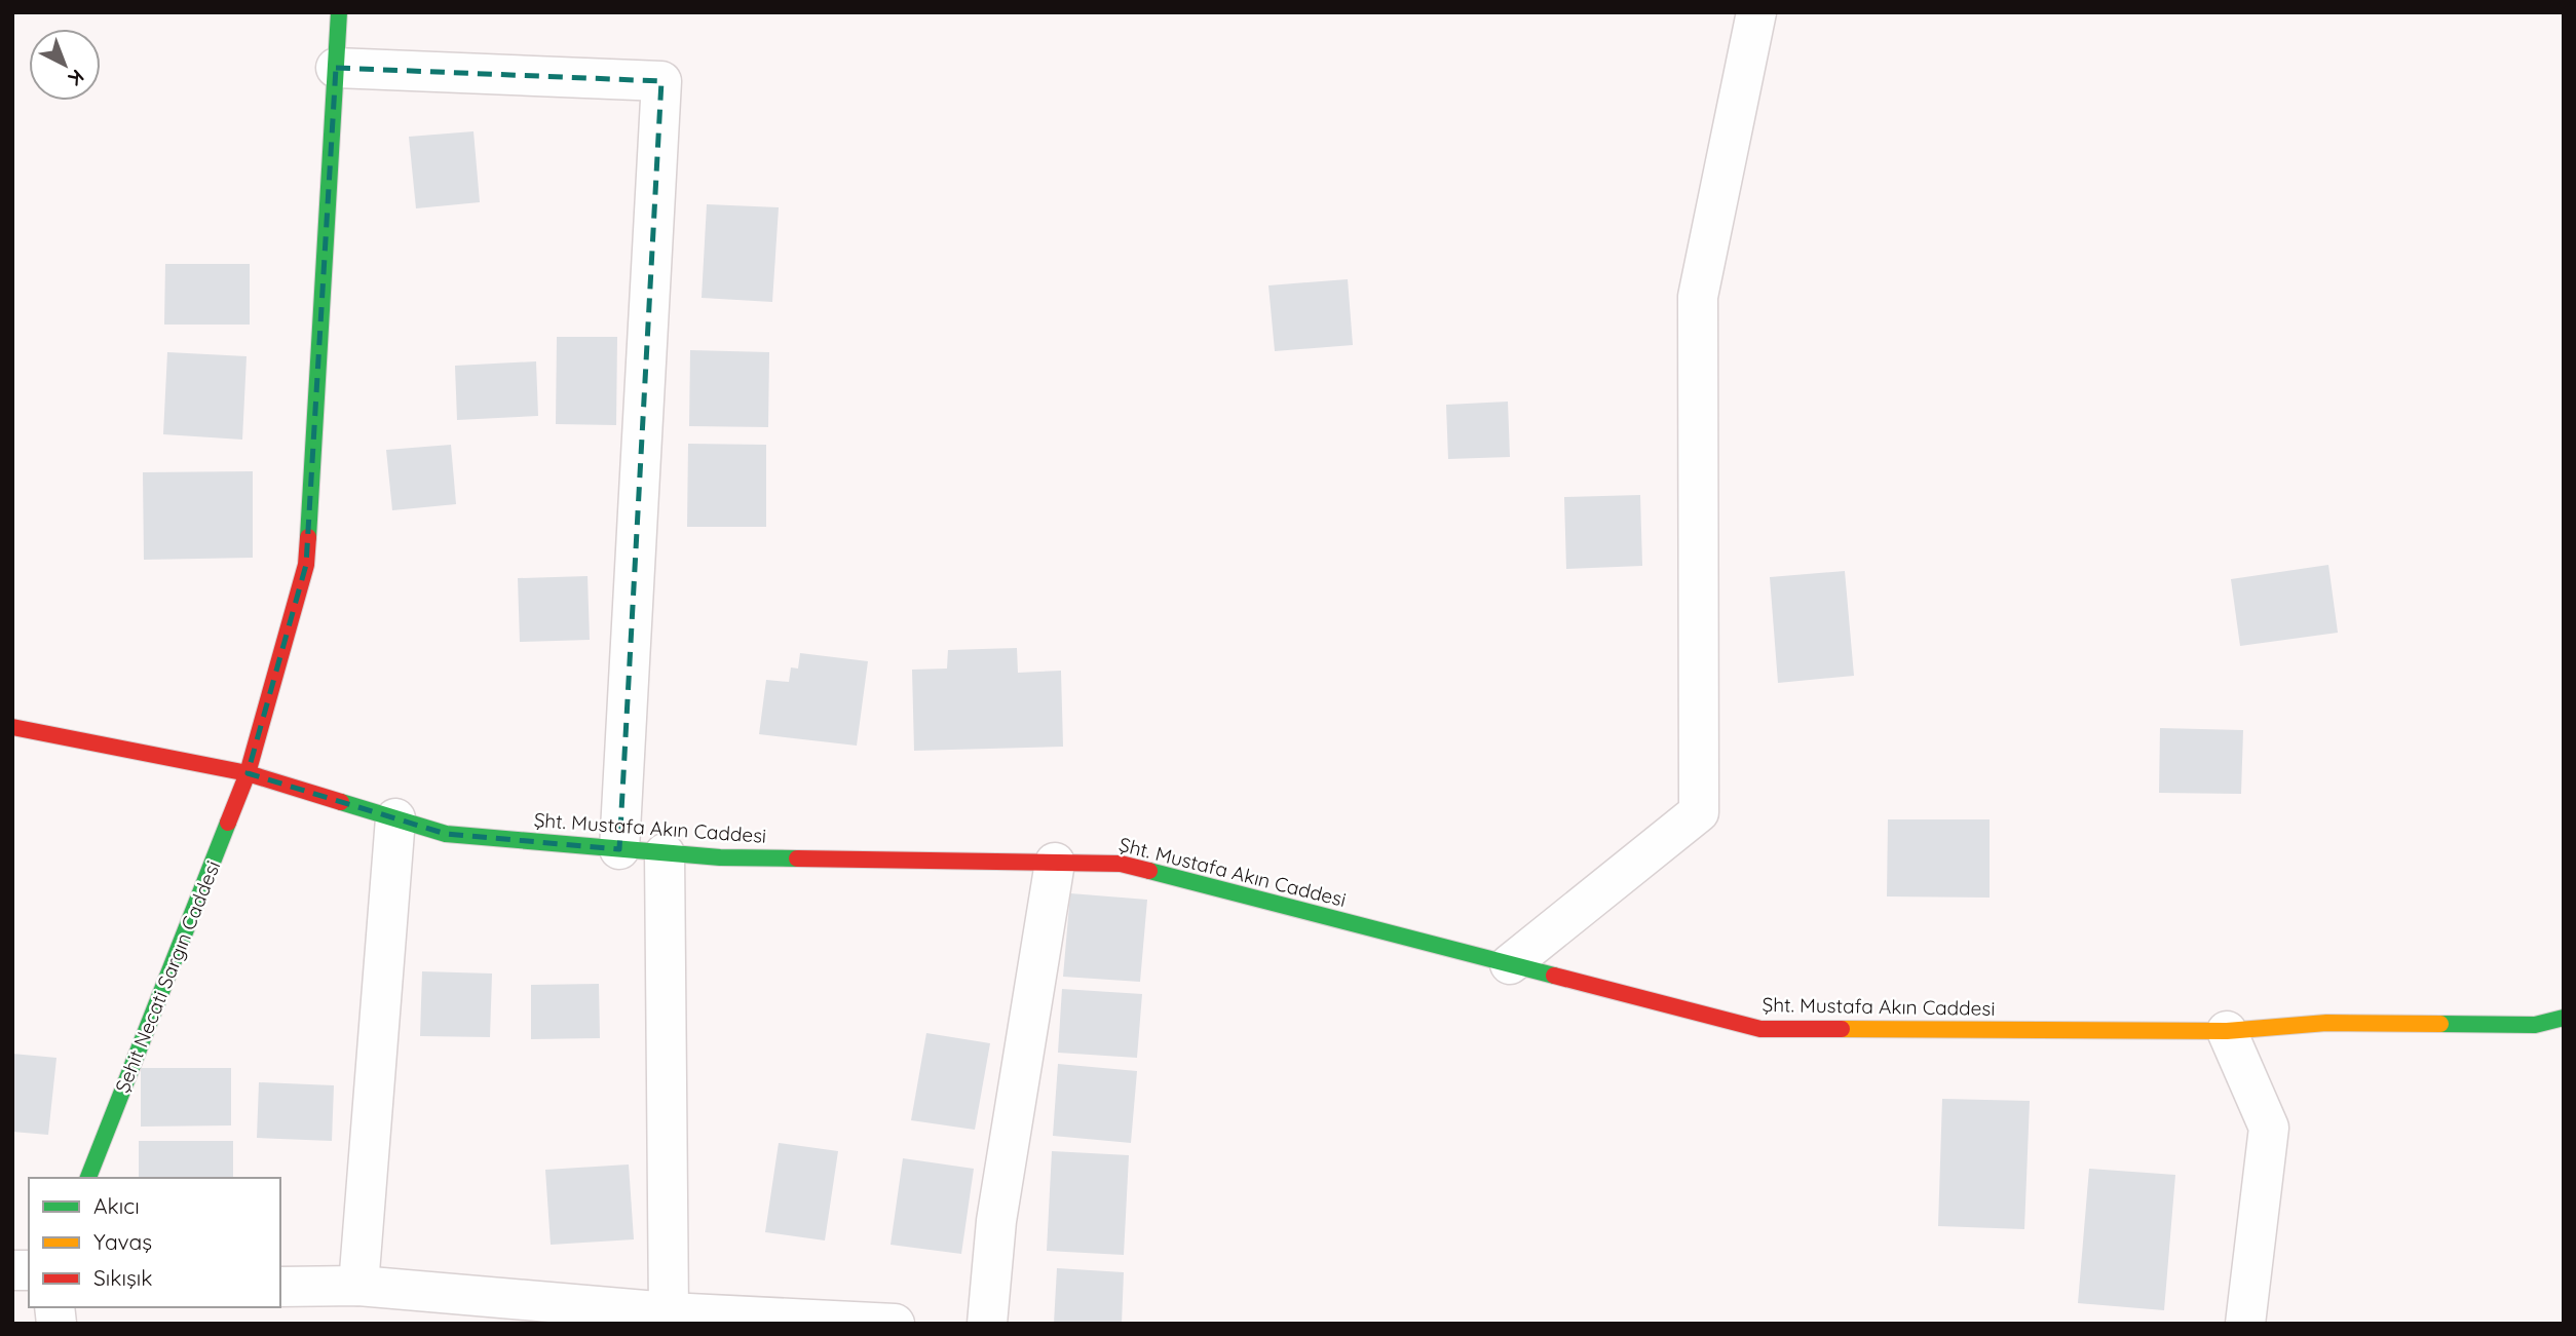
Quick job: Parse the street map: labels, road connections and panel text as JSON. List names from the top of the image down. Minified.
{"streets":{"street":["Şht. Mustafa Akın Caddesi","Şehit Necati Sargın Caddesi"]},"crossings":[["Şht. Mustafa Akın Caddesi","Şehit Necati Sargın Caddesi"]],"legend":["Akıcı","Yavaş","Sıkışık"],"north":"bottom right"}
